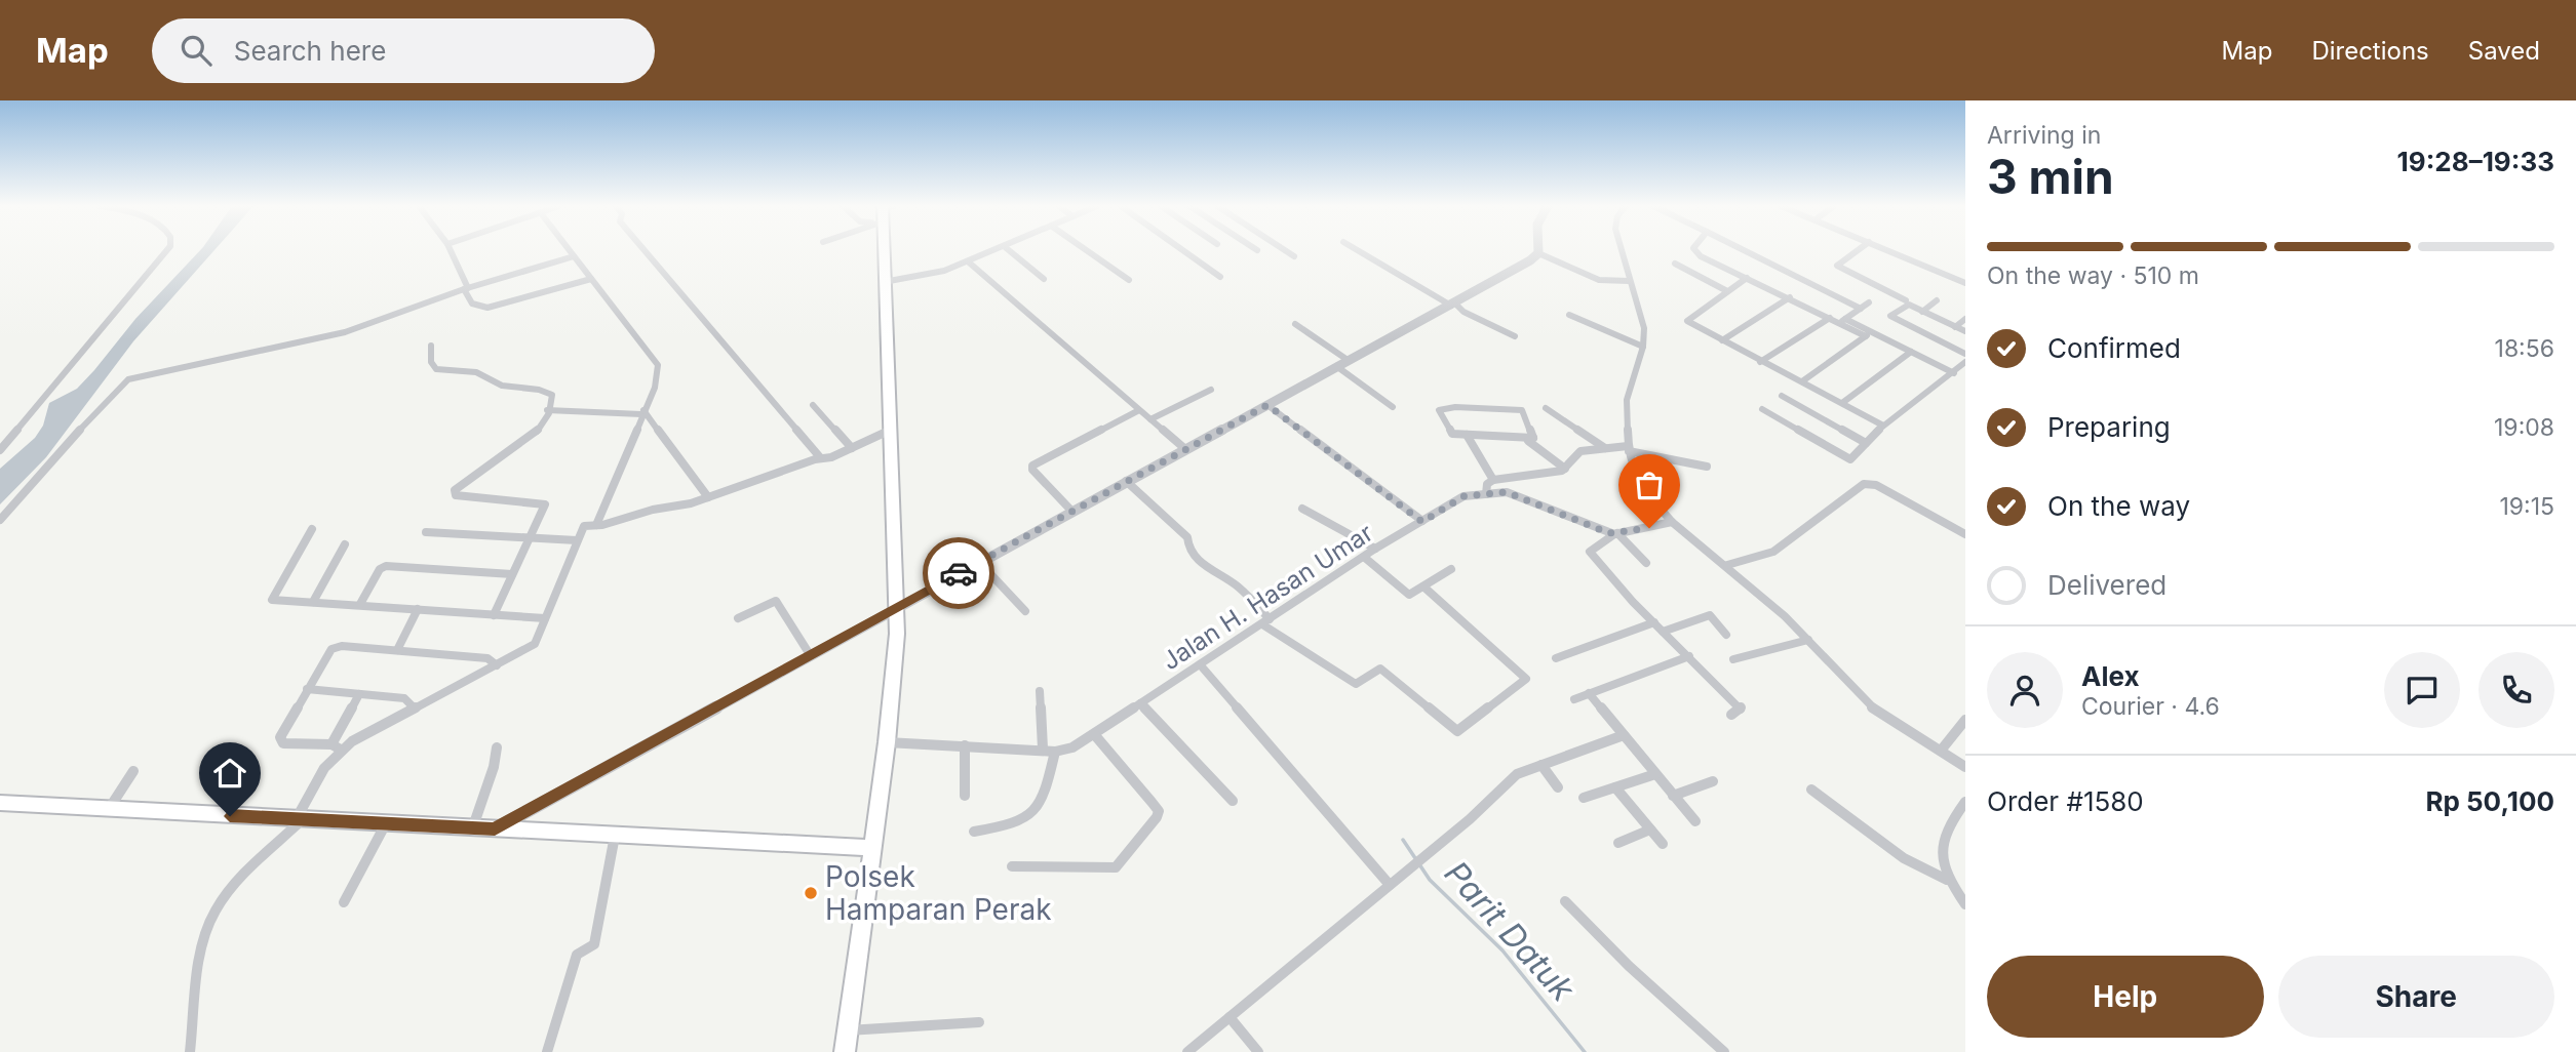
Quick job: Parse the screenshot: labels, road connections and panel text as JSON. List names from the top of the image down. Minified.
{"streets":{"street":["Jalan H. Hasan Umar"]},"water":["Parit Datuk"],"places":["Polsek Hamparan Perak"],"page":{"header":"Map","search":"Search here","nav":["Map","Directions","Saved"],"heading":["3 min","Arriving in","19:28–19:33"],"panel":["Alex","Courier · 4.6","Order #1580","Rp 50,100"],"bar":"On the way · 510 m","list":[["Confirmed","18:56"],["Preparing","19:08"],["On the way","19:15"],"Delivered"],"buttons":["Help","Share"]}}
